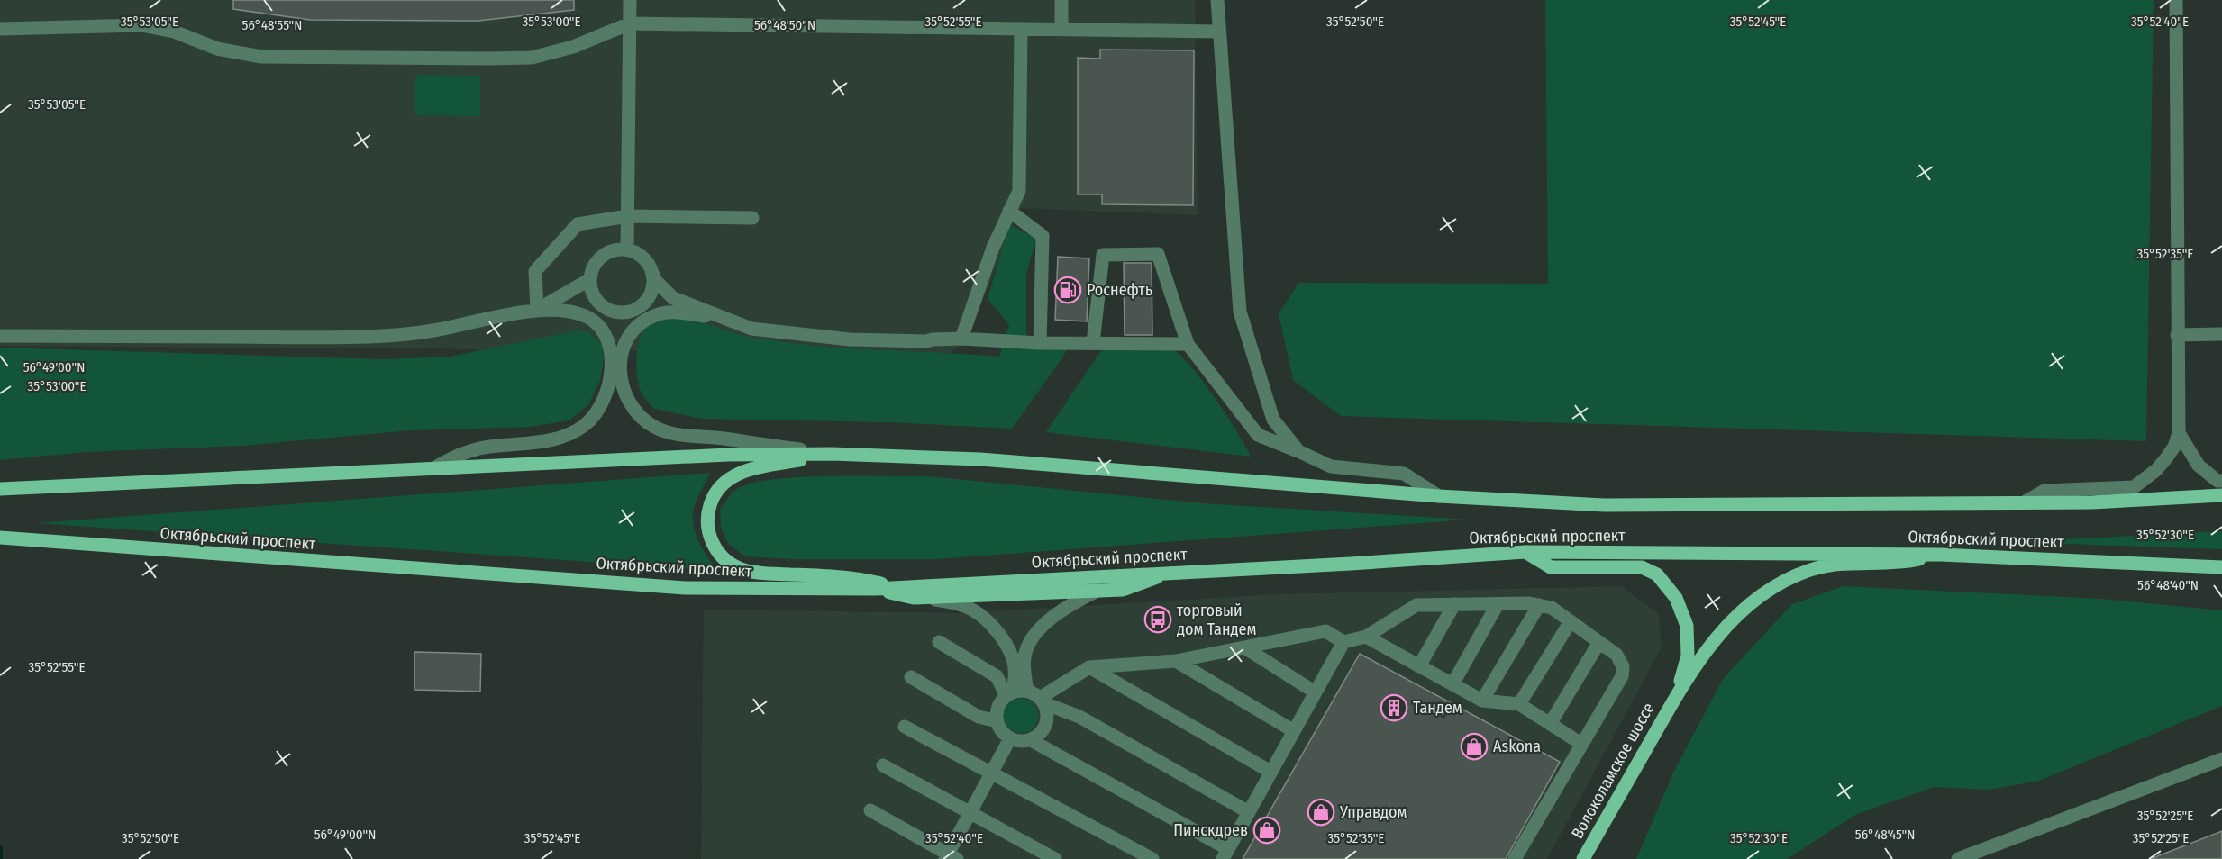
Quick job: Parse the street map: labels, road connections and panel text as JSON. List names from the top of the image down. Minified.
{"streets":{"main road":["Октябрьский проспект","Волоколамское шоссе"]},"crossings":[["Октябрьский проспект","Волоколамское шоссе"]],"places":{"fuel station":["Роснефть"],"bus stop":["торговый дом Тандем"],"building":["Тандем"],"shop":["Askona","Управдом","Пинскдрев"]},"coordinates":["35°53'05\"E","35°53'00\"E","35°52'55\"E","35°52'50\"E","35°52'45\"E","35°52'40\"E","56°48'55\"N","56°48'50\"N","35°52'35\"E","56°49'00\"N","35°52'30\"E","56°48'40\"N","35°52'25\"E","56°48'45\"N"]}
